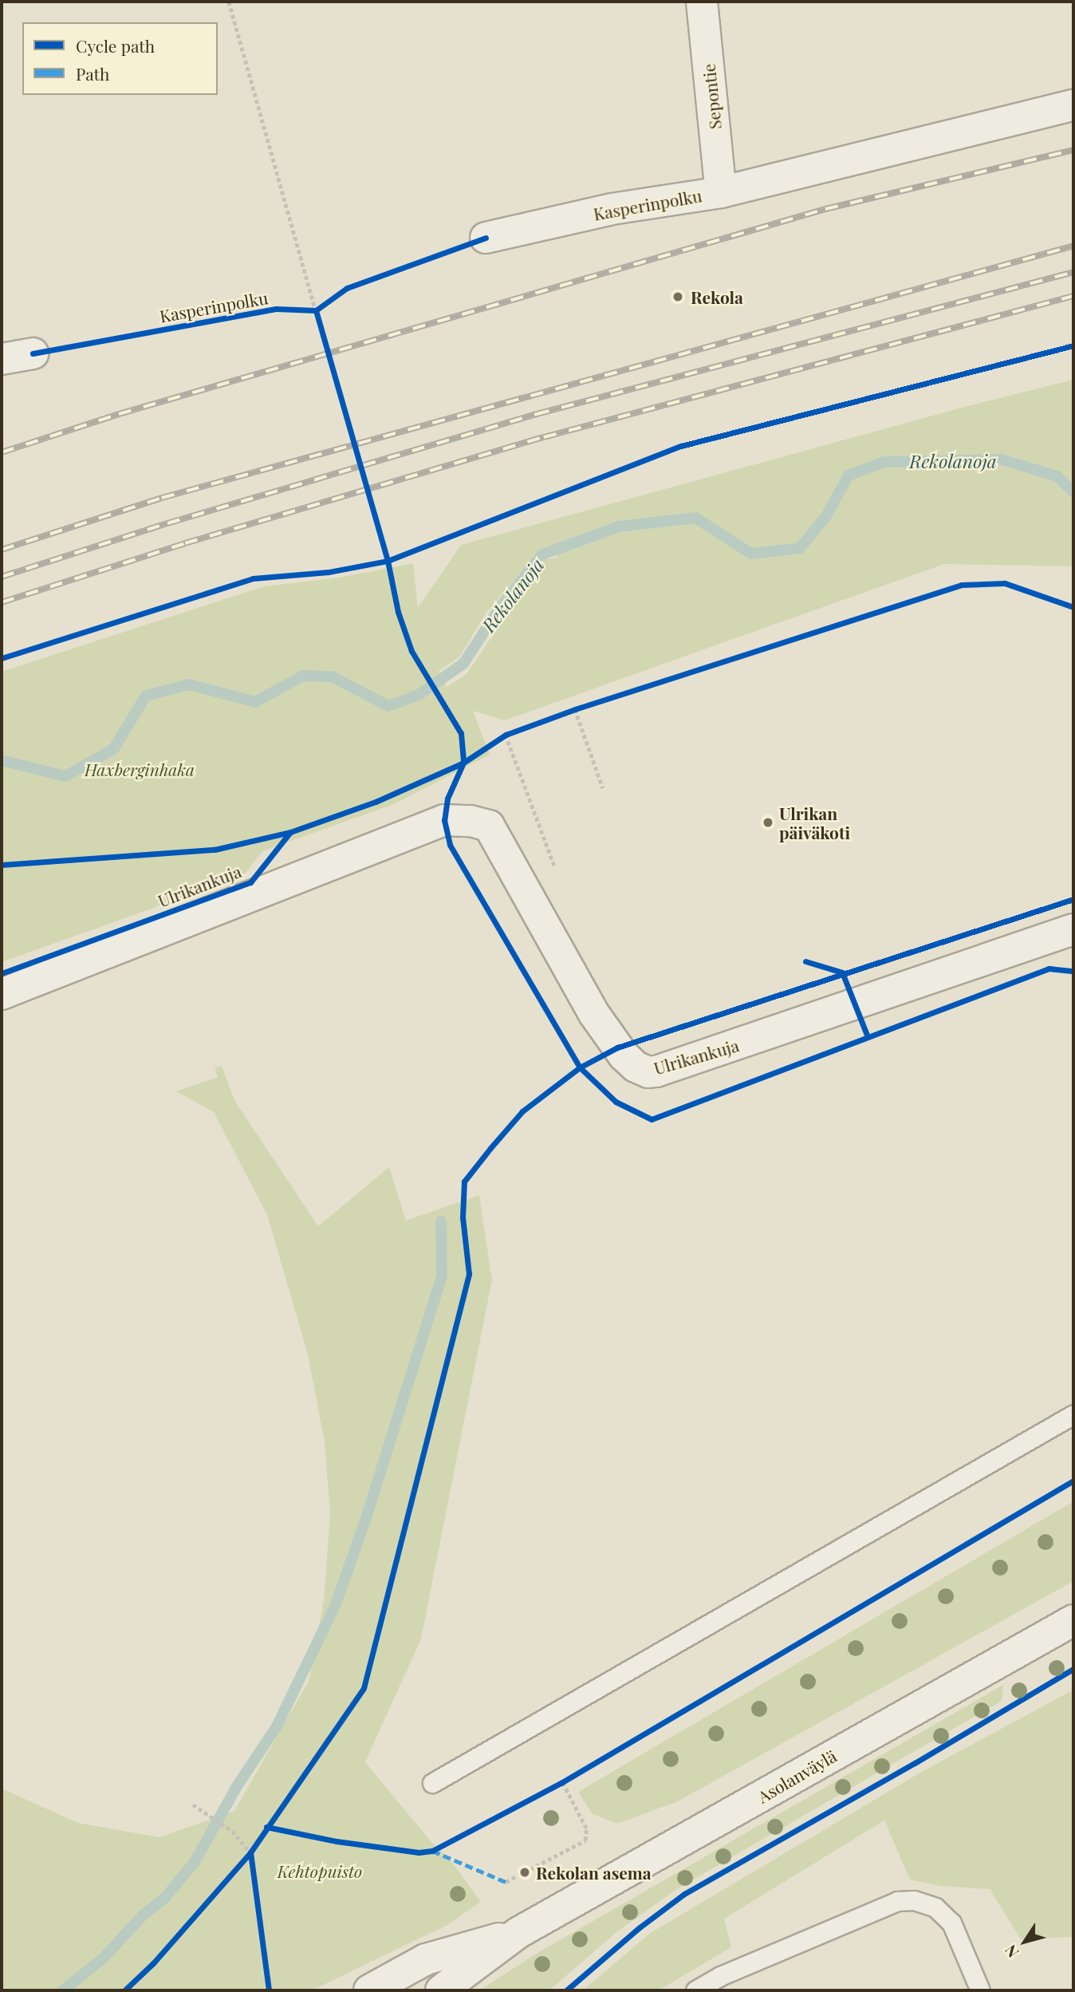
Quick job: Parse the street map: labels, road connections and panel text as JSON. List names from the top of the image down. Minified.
{"streets":{"street":["Sepontie","Kasperinpolku","Ulrikankuja","Asolanväylä"]},"crossings":[["Sepontie","Kasperinpolku"]],"water":["Rekolanoja"],"parks":["Haxberginhaka","Kehtopuisto"],"places":["Rekola","Ulrikan päiväkoti","Rekolan asema"],"legend":["Cycle path","Path"],"north":"bottom left"}
